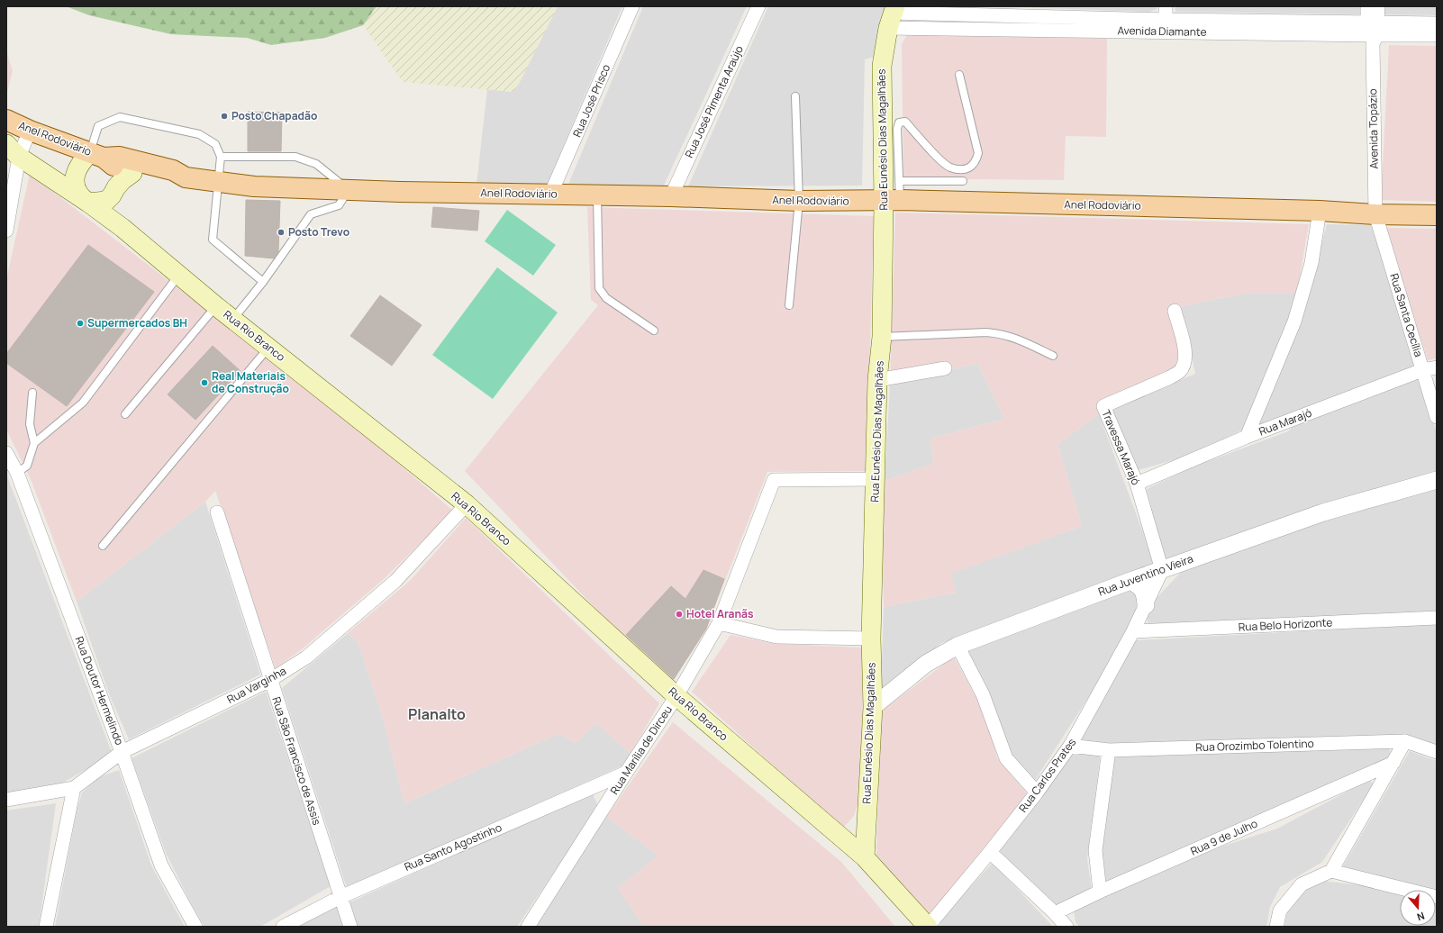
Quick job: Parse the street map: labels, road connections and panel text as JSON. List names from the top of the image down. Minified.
{"streets":{"main road":["Anel Rodoviário","Rua Eunésio Dias Magalhães","Rua Rio Branco"],"street":["Avenida Diamante","Rua José Prisco","Rua José Pimenta Araújo","Avenida Topázio","Rua Santa Cecília","Rua Marajó","Travessa Marajó","Rua Juventino Vieira","Rua Belo Horizonte","Rua Varginha","Rua Doutor Hermelindo","Rua Orozimbo Tolentino","Rua Marília de Dirceu","Rua São Francisco de Assis","Rua Carlos Prates","Rua 9 de Julho","Rua Santo Agostinho"]},"crossings":[["Avenida Diamante","Avenida Topázio"],["Avenida Diamante","Rua Eunésio Dias Magalhães"],["Rua José Prisco","Anel Rodoviário"],["Rua José Pimenta Araújo","Anel Rodoviário"],["Avenida Topázio","Anel Rodoviário"],["Avenida Topázio","Rua Santa Cecília"],["Anel Rodoviário","Rua Eunésio Dias Magalhães"],["Anel Rodoviário","Rua Santa Cecília"],["Rua Eunésio Dias Magalhães","Rua Rio Branco"],["Rua Eunésio Dias Magalhães","Rua Juventino Vieira"],["Rua Eunésio Dias Magalhães","Rua Marília de Dirceu"],["Rua Santa Cecília","Rua Marajó"],["Rua Rio Branco","Rua Varginha"],["Rua Rio Branco","Rua Marília de Dirceu"],["Rua Rio Branco","Rua Carlos Prates"],["Rua Marajó","Travessa Marajó"],["Travessa Marajó","Rua Juventino Vieira"],["Travessa Marajó","Rua Carlos Prates"],["Rua Juventino Vieira","Rua Carlos Prates"],["Rua Belo Horizonte","Rua Carlos Prates"],["Rua Varginha","Rua Doutor Hermelindo"],["Rua Varginha","Rua São Francisco de Assis"],["Rua Orozimbo Tolentino","Rua Carlos Prates"],["Rua Marília de Dirceu","Rua Santo Agostinho"],["Rua São Francisco de Assis","Rua Santo Agostinho"]],"districts":["Planalto"],"places":["Posto Chapadão","Posto Trevo","Supermercados BH","Real Materiais de Construção","Hotel Aranãs"],"north":"bottom"}
